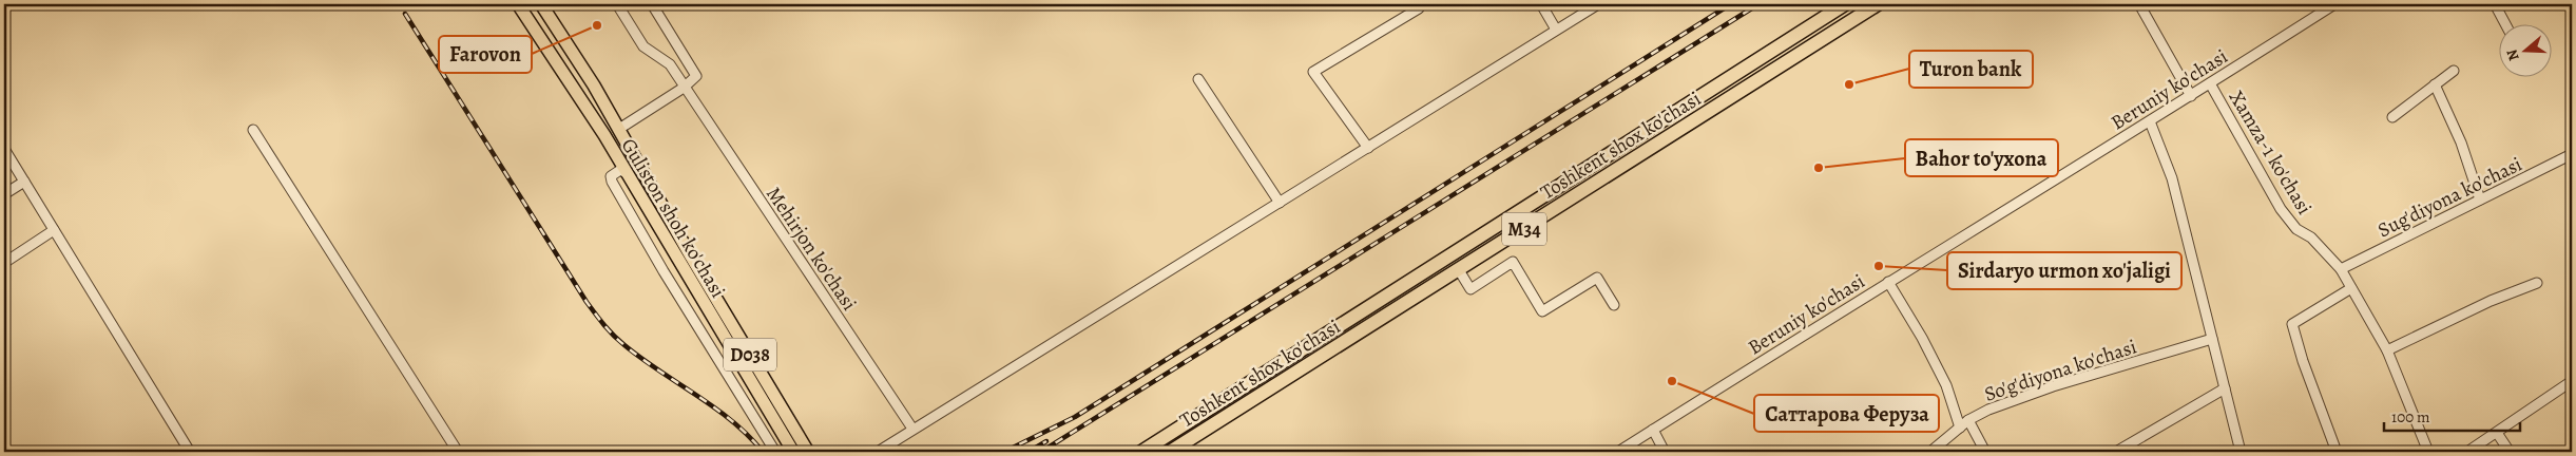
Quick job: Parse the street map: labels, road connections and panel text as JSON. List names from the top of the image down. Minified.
{"streets":{"highway":["Toshkent shox ko'chasi","M34"],"main road":["Guliston shoh ko'chasi","D038"],"street":["Beruniy ko'chasi","Xamza-1 ko'chasi","Sug'diyona ko'chasi","Mehirjon ko'chasi","So'g'diyona ko'chasi"]},"crossings":[["Beruniy ko'chasi","Xamza-1 ko'chasi"],["Xamza-1 ko'chasi","Sug'diyona ko'chasi"]],"places":["Farovon","Turon bank","Bahor to'yxona","Sirdaryo urmon xo'jaligi","Саттарова Феруза"],"scale_bar":"100 m","north":"left"}
